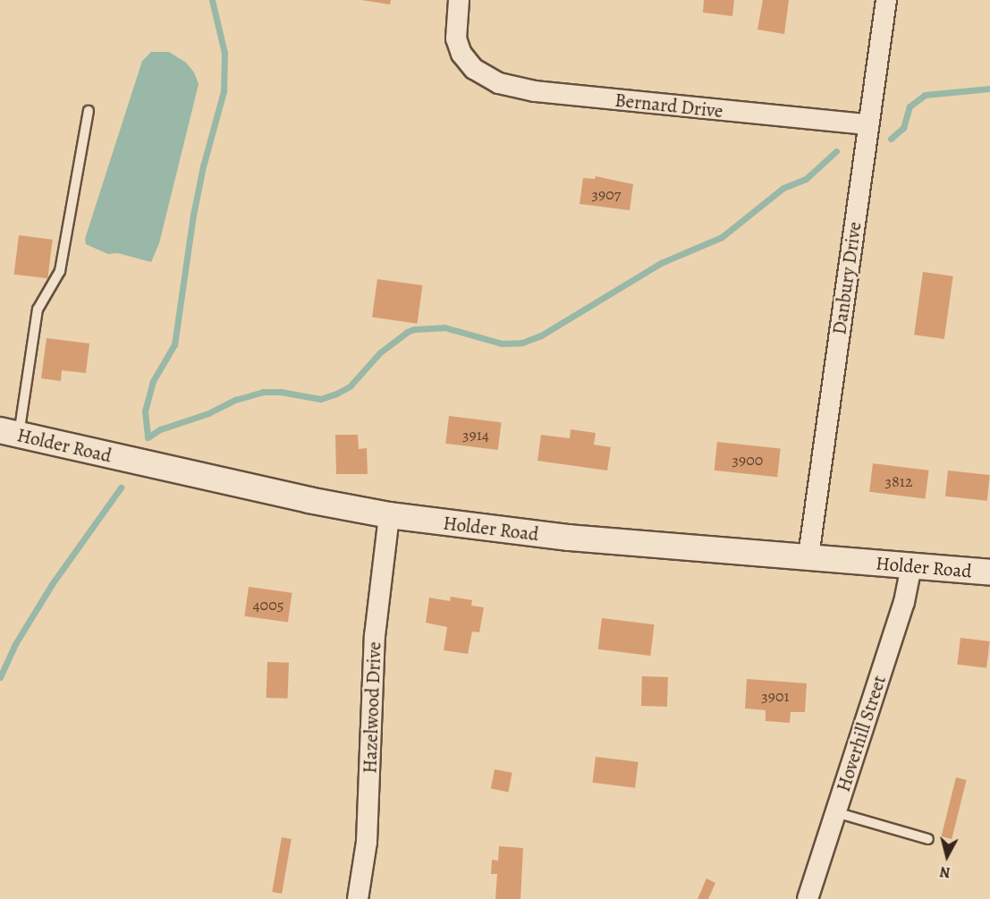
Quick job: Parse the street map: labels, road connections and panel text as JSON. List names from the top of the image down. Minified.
{"streets":{"street":["Bernard Drive","Danbury Drive","Holder Road","Hazelwood Drive","Hoverhill Street"]},"crossings":[["Bernard Drive","Danbury Drive"],["Danbury Drive","Holder Road"],["Holder Road","Hazelwood Drive"],["Holder Road","Hoverhill Street"]],"house_numbers":["3907","3914","3900","3812","4005","3901"],"north":"bottom"}
